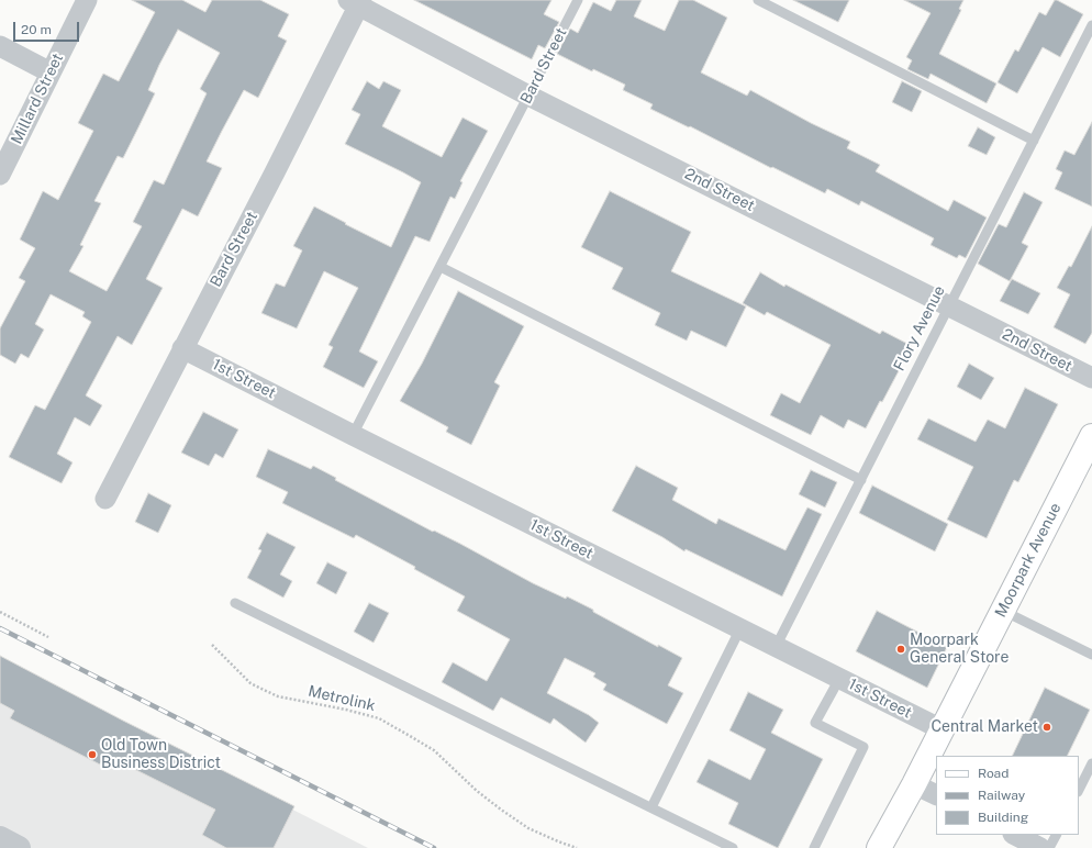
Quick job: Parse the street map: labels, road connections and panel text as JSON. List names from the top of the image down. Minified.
{"streets":{"main road":["Moorpark Avenue"],"street":["Bard Street","Millard Street","2nd Street","1st Street"],"lane":["Flory Avenue"],"path":["Metrolink"]},"crossings":[["Bard Street","2nd Street"],["Bard Street","1st Street"],["2nd Street","Flory Avenue"],["Flory Avenue","1st Street"],["1st Street","Moorpark Avenue"]],"places":["Moorpark General Store","Central Market","Old Town Business District"],"legend":["Road","Railway","Building"],"scale_bar":"20 m"}
